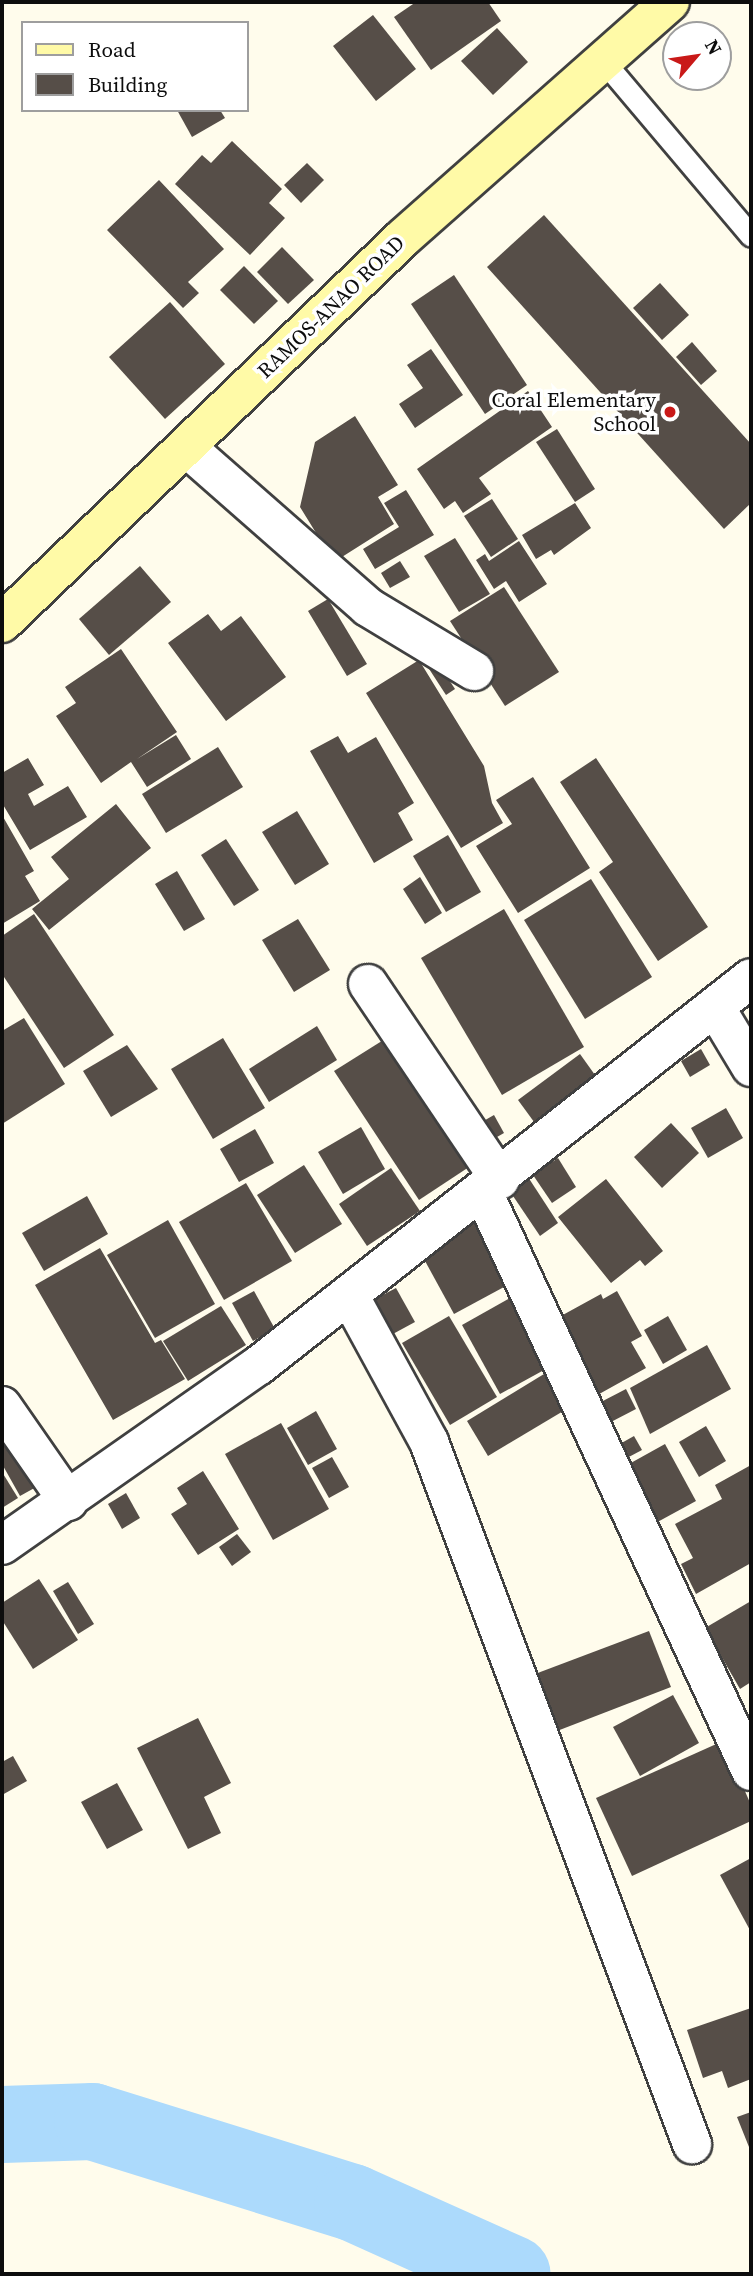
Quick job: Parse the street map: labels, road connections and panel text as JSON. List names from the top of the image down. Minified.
{"streets":{"main road":["RAMOS-ANAO ROAD"]},"places":["Coral Elementary School"],"legend":["Road","Building"],"north":"top right"}
